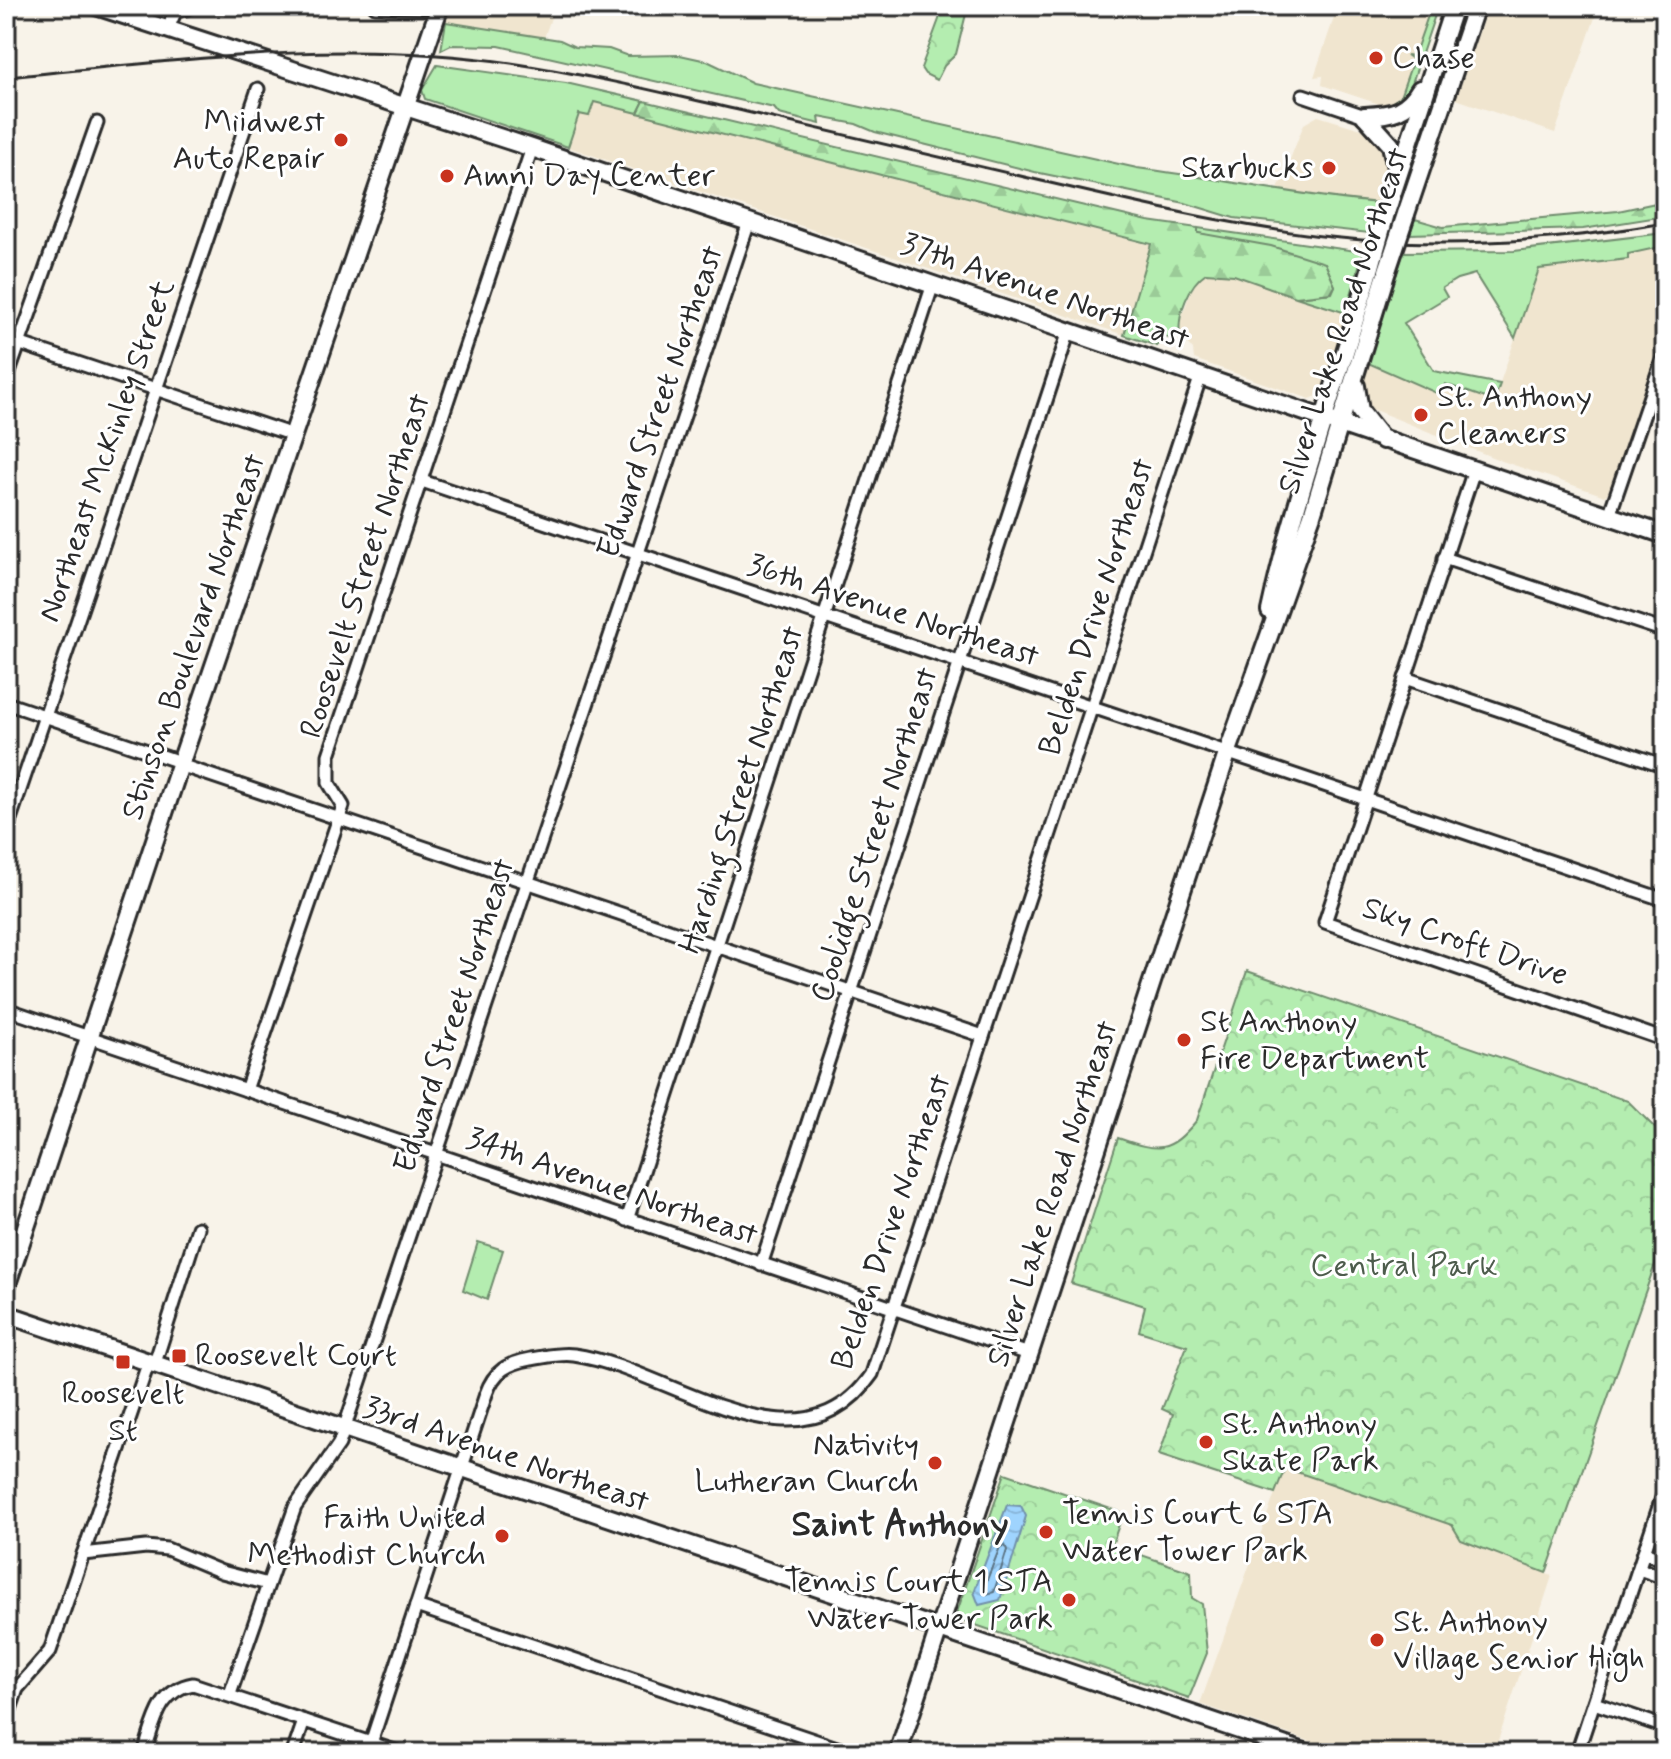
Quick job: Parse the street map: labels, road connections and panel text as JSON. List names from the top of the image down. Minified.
{"streets":{"street":["37th Avenue Northeast","Silver Lake Road Northeast","Edward Street Northeast","Northeast McKinley Street","Roosevelt Street Northeast","Belden Drive Northeast","36th Avenue Northeast","Stinson Boulevard Northeast","Harding Street Northeast","Coolidge Street Northeast","Sky Croft Drive","34th Avenue Northeast","33rd Avenue Northeast"]},"crossings":[["37th Avenue Northeast","Silver Lake Road Northeast"],["37th Avenue Northeast","Edward Street Northeast"],["37th Avenue Northeast","Roosevelt Street Northeast"],["37th Avenue Northeast","Belden Drive Northeast"],["37th Avenue Northeast","Stinson Boulevard Northeast"],["37th Avenue Northeast","Harding Street Northeast"],["37th Avenue Northeast","Coolidge Street Northeast"],["Silver Lake Road Northeast","36th Avenue Northeast"],["Silver Lake Road Northeast","34th Avenue Northeast"],["Silver Lake Road Northeast","33rd Avenue Northeast"],["Edward Street Northeast","36th Avenue Northeast"],["Edward Street Northeast","34th Avenue Northeast"],["Edward Street Northeast","33rd Avenue Northeast"],["Roosevelt Street Northeast","36th Avenue Northeast"],["Belden Drive Northeast","36th Avenue Northeast"],["Belden Drive Northeast","34th Avenue Northeast"],["Belden Drive Northeast","33rd Avenue Northeast"],["36th Avenue Northeast","Harding Street Northeast"],["36th Avenue Northeast","Coolidge Street Northeast"],["36th Avenue Northeast","Sky Croft Drive"],["Stinson Boulevard Northeast","34th Avenue Northeast"],["Harding Street Northeast","34th Avenue Northeast"],["Coolidge Street Northeast","34th Avenue Northeast"]],"districts":["Saint Anthony"],"parks":["Central Park"],"places":{"other":["Chase","Miidwest Auto Repair","Starbucks","Amni Day Center","St. Anthony Cleaners","St Anthony Fire Department","St. Anthony Skate Park","Nativity Lutheran Church","Tennis Court 6 STA Water Tower Park","Faith United Methodist Church","Tennis Court 1 STA Water Tower Park","St. Anthony Village Senior High"],"transit":["Roosevelt Court","Roosevelt St"]}}
